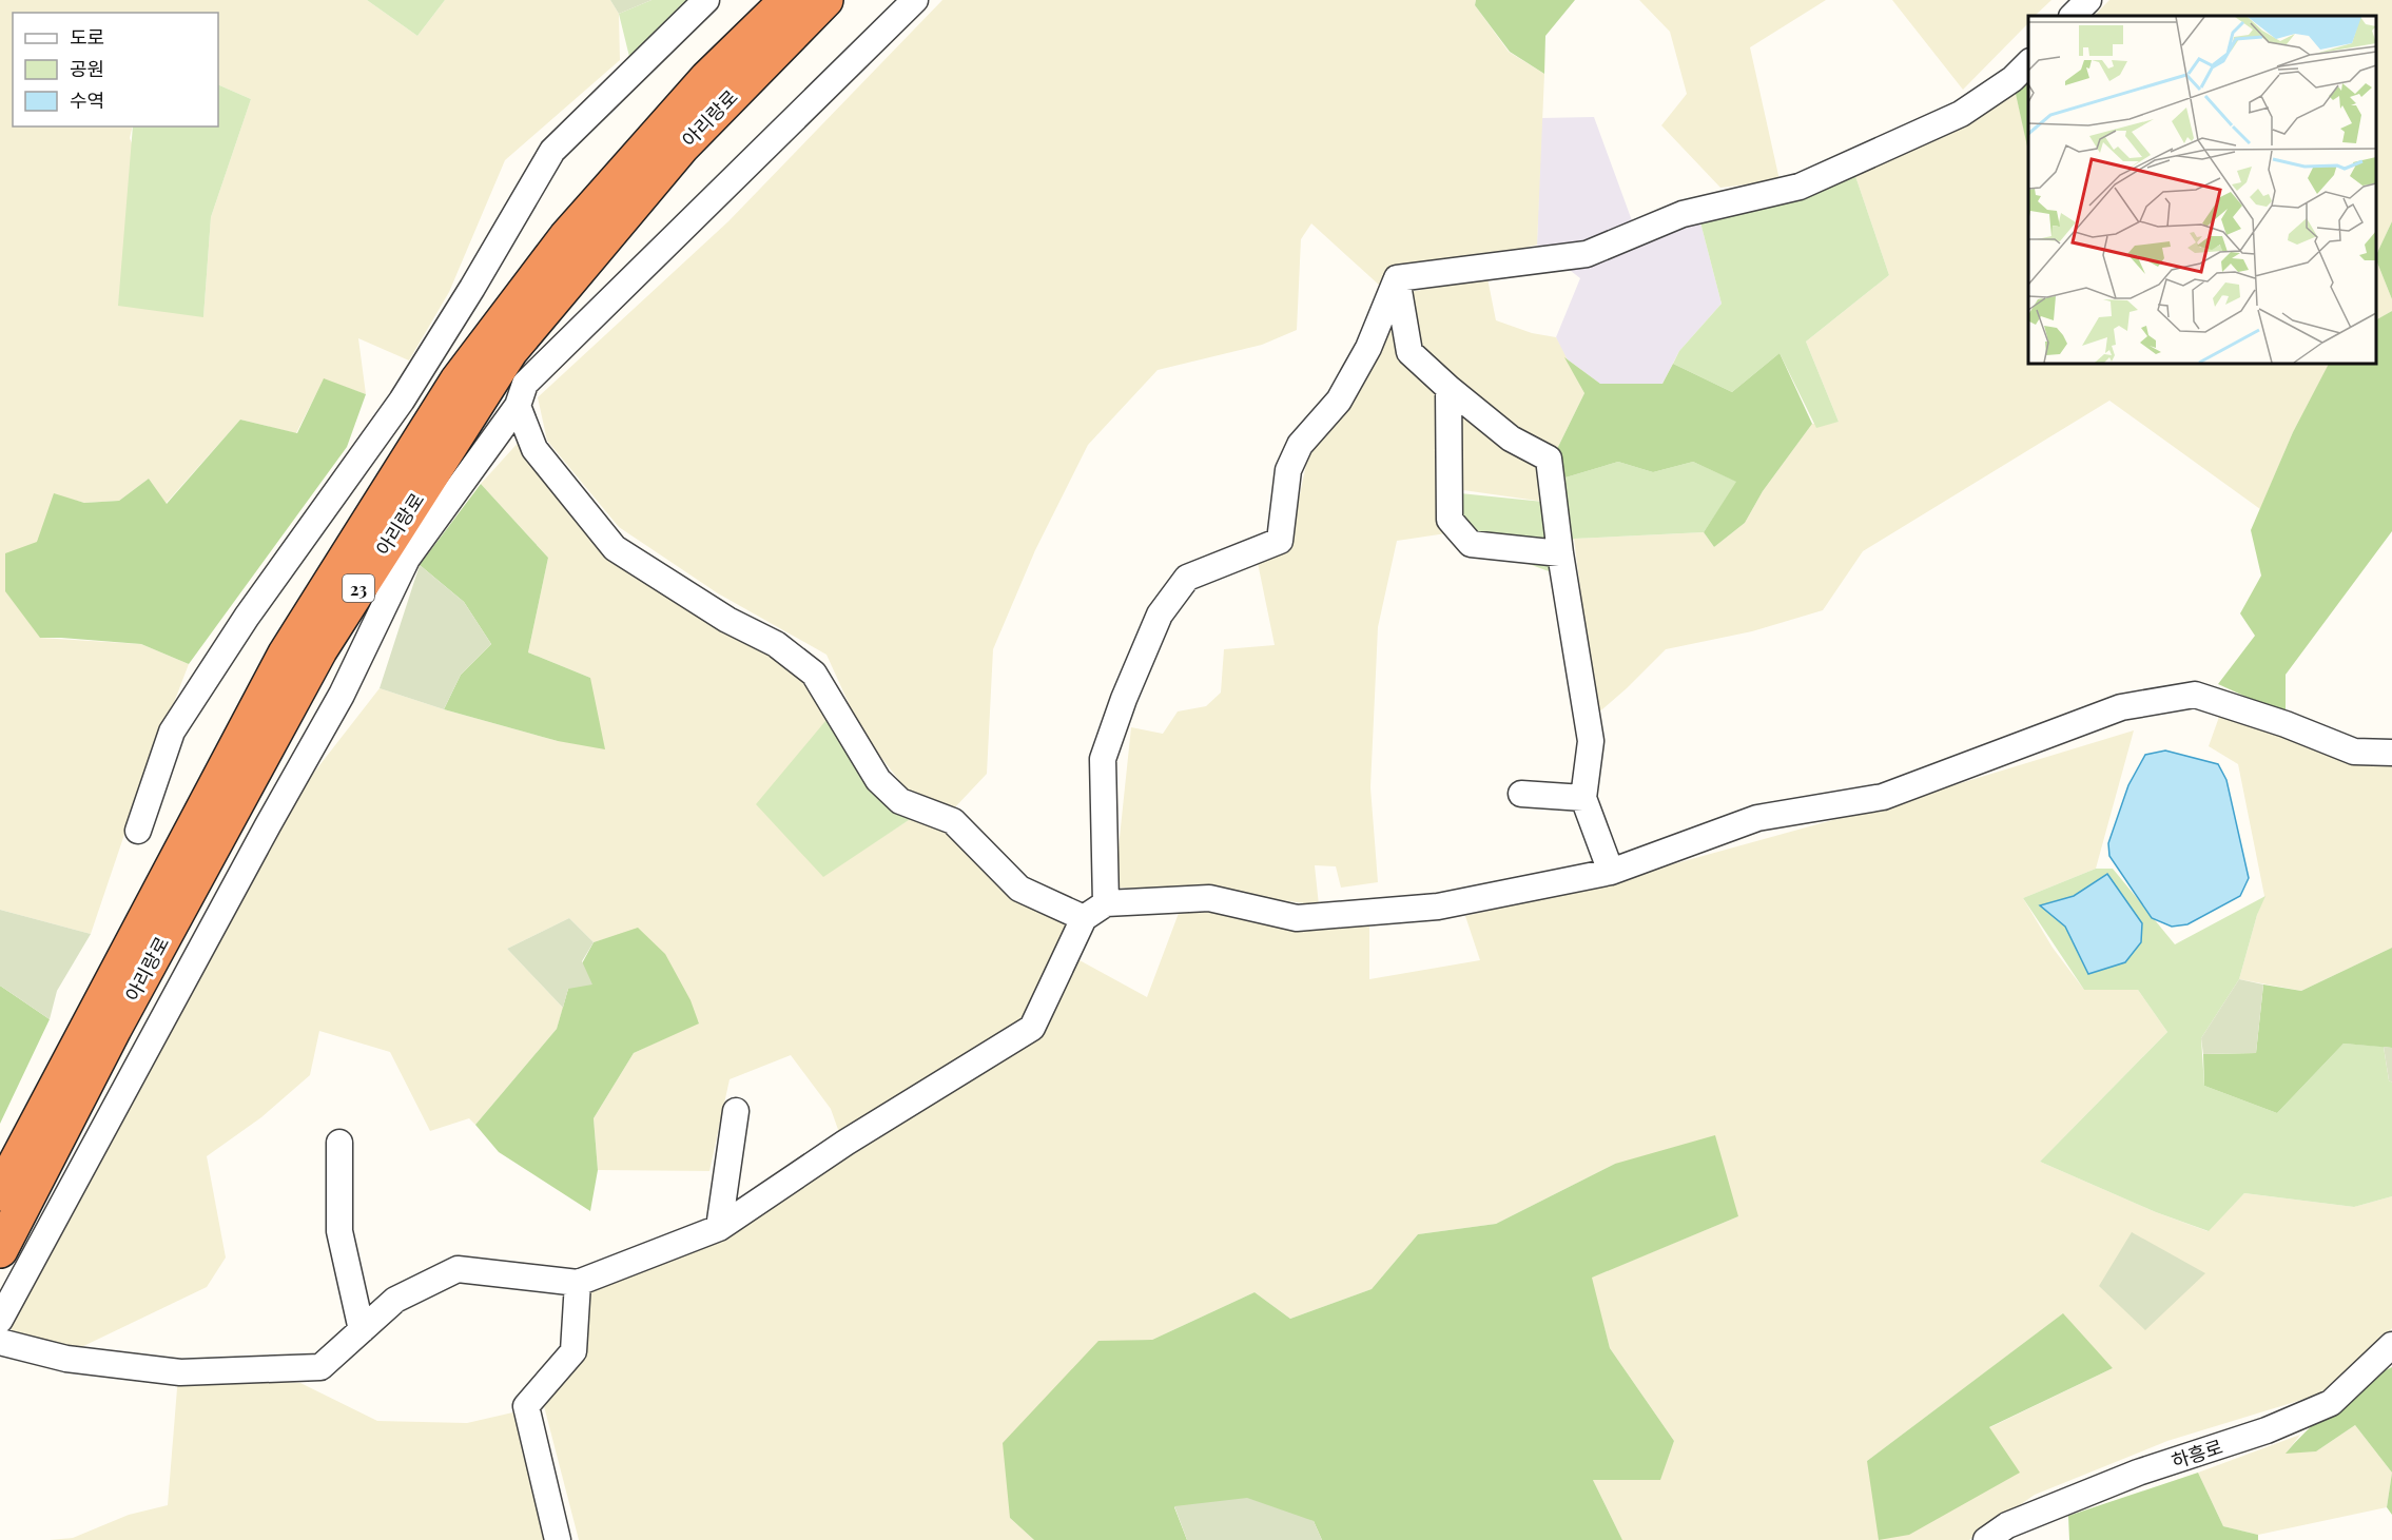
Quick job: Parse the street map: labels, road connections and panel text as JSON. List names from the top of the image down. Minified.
{"streets":{"highway":["아리랑로","23"],"street":["하흥로"]},"legend":["도로","공원","수역"]}
